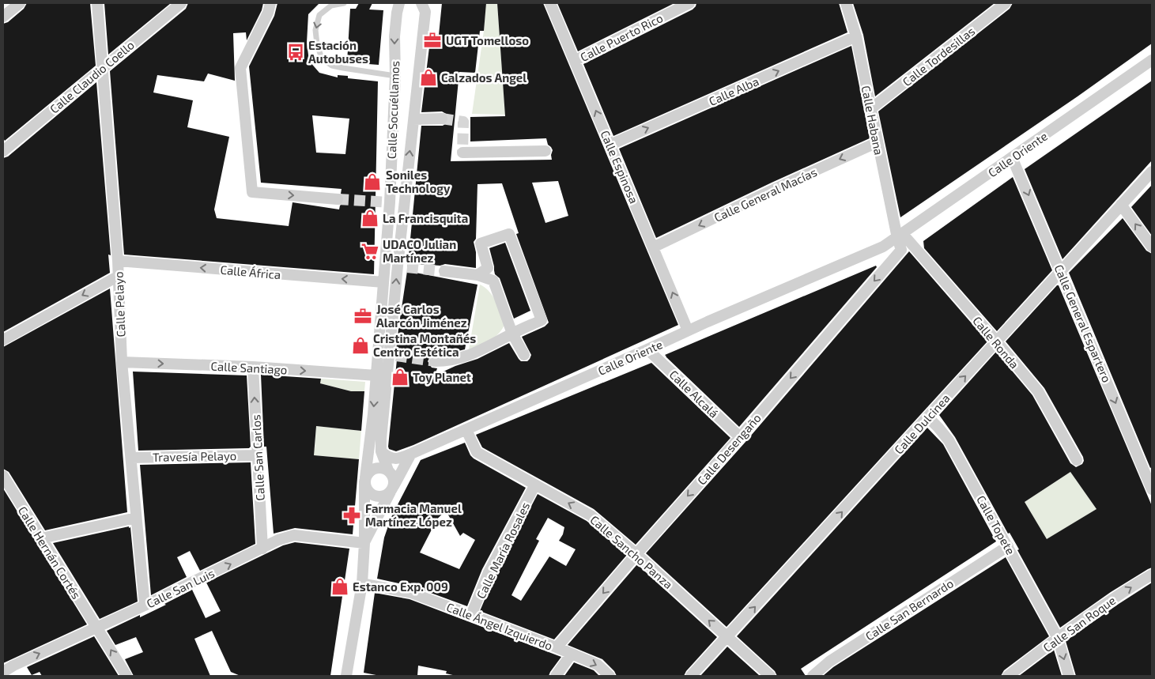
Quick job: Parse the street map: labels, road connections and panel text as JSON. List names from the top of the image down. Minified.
{"streets":{"street":["Calle Puerto Rico","Calle Tordesillas","Calle Claudio Coello","Calle Alba","Calle Socuéllamos","Calle Habana","Calle Oriente","Calle Espinosa","Calle General Macías","Calle África","Calle Pelayo","Calle General Espartero","Calle Ronda","Calle Santiago","Calle Alcalá","Calle Dulcinea","Calle Desengaño","Travesía Pelayo","Calle San Carlos","Calle Topete","Calle María Rosales","Calle Sancho Panza","Calle Hernán Cortés","Calle San Luis","Calle San Bernardo","Calle San Roque","Calle Ángel Izquierdo"]},"crossings":[["Calle Puerto Rico","Calle Espinosa"],["Calle Tordesillas","Calle Habana"],["Calle Claudio Coello","Calle Pelayo"],["Calle Alba","Calle Habana"],["Calle Alba","Calle Espinosa"],["Calle Socuéllamos","Calle Oriente"],["Calle Socuéllamos","Calle África"],["Calle Socuéllamos","Calle Santiago"],["Calle Socuéllamos","Calle San Luis"],["Calle Socuéllamos","Calle Ángel Izquierdo"],["Calle Habana","Calle Oriente"],["Calle Habana","Calle General Macías"],["Calle Habana","Calle Ronda"],["Calle Habana","Calle Desengaño"],["Calle Oriente","Calle Espinosa"],["Calle Oriente","Calle General Espartero"],["Calle Oriente","Calle Ronda"],["Calle Oriente","Calle Alcalá"],["Calle Oriente","Calle Sancho Panza"],["Calle Espinosa","Calle General Macías"],["Calle África","Calle Pelayo"],["Calle Pelayo","Calle Santiago"],["Calle Pelayo","Travesía Pelayo"],["Calle Pelayo","Calle San Luis"],["Calle General Espartero","Calle Dulcinea"],["Calle Ronda","Calle Dulcinea"],["Calle Santiago","Calle San Carlos"],["Calle Alcalá","Calle Desengaño"],["Calle Dulcinea","Calle Topete"],["Calle Dulcinea","Calle Sancho Panza"],["Calle Desengaño","Calle Sancho Panza"],["Calle Desengaño","Calle Ángel Izquierdo"],["Travesía Pelayo","Calle San Carlos"],["Calle San Carlos","Calle San Luis"],["Calle Topete","Calle San Bernardo"],["Calle Topete","Calle San Roque"],["Calle María Rosales","Calle Sancho Panza"],["Calle María Rosales","Calle Ángel Izquierdo"],["Calle Hernán Cortés","Calle San Luis"]],"one_way":["Calle Alba","Calle Espinosa","Calle General Macías","Calle África","Calle General Espartero","Calle Santiago","Calle Dulcinea","Calle Desengaño","Calle San Carlos","Calle Sancho Panza","Calle San Luis","Calle San Roque"],"places":{"office":["UGT Tomelloso","José Carlos Alarcón Jiménez"],"bus stop":["Estación Autobuses"],"shop":["Calzados Angel","Soniles Technology","La Francisquita","Cristina Montañés Centro Estética","Toy Planet","Estanco Exp. 009"],"supermarket":["UDACO Julian Martínez"],"pharmacy":["Farmacia Manuel Martínez López"]}}
